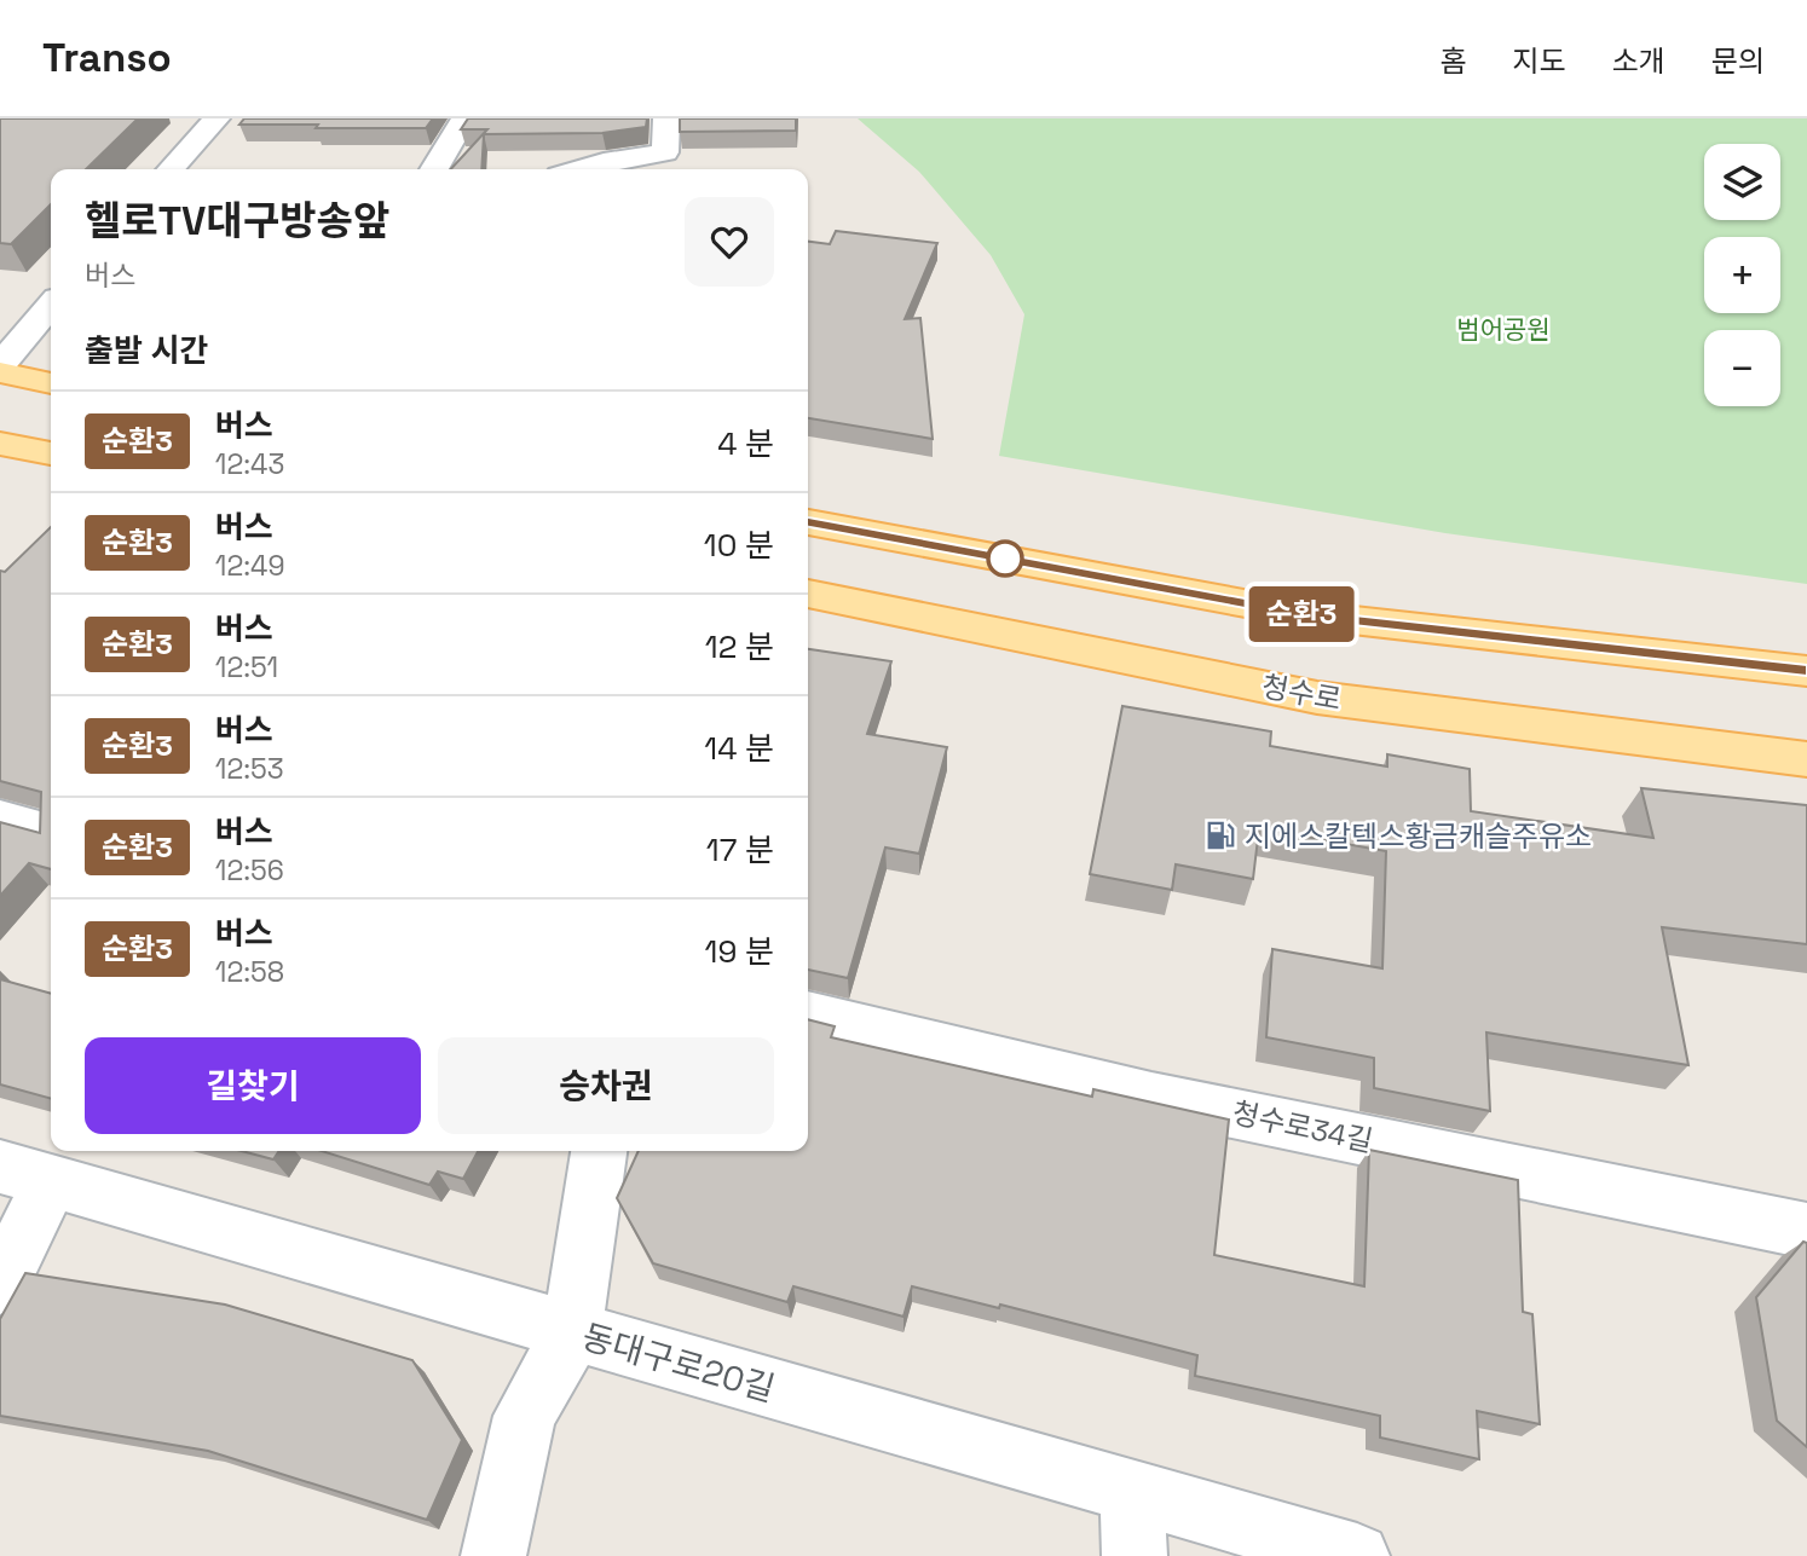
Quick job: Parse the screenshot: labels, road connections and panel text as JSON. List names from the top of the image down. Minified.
{"streets":{"main road":["청수로"],"street":["청수로34길","동대구로20길"]},"parks":["범어공원"],"places":{"fuel station":["지에스칼텍스황금캐슬주유소"]},"lines":["bus line 순환3"],"page":{"header":"Transo","nav":["홈","지도","소개","문의"],"on_map":"순환3","map_buttons":["+","−"],"heading":[["헬로TV대구방송앞","버스"],"출발 시간"],"list":[{"mark":"순환3","name":"버스","note":"12:43","value":"4 분"},{"mark":"순환3","name":"버스","note":"12:49","value":"10 분"},{"mark":"순환3","name":"버스","note":"12:51","value":"12 분"},{"mark":"순환3","name":"버스","note":"12:53","value":"14 분"},{"mark":"순환3","name":"버스","note":"12:56","value":"17 분"},{"mark":"순환3","name":"버스","note":"12:58","value":"19 분"}],"buttons":["길찾기","승차권"]}}
